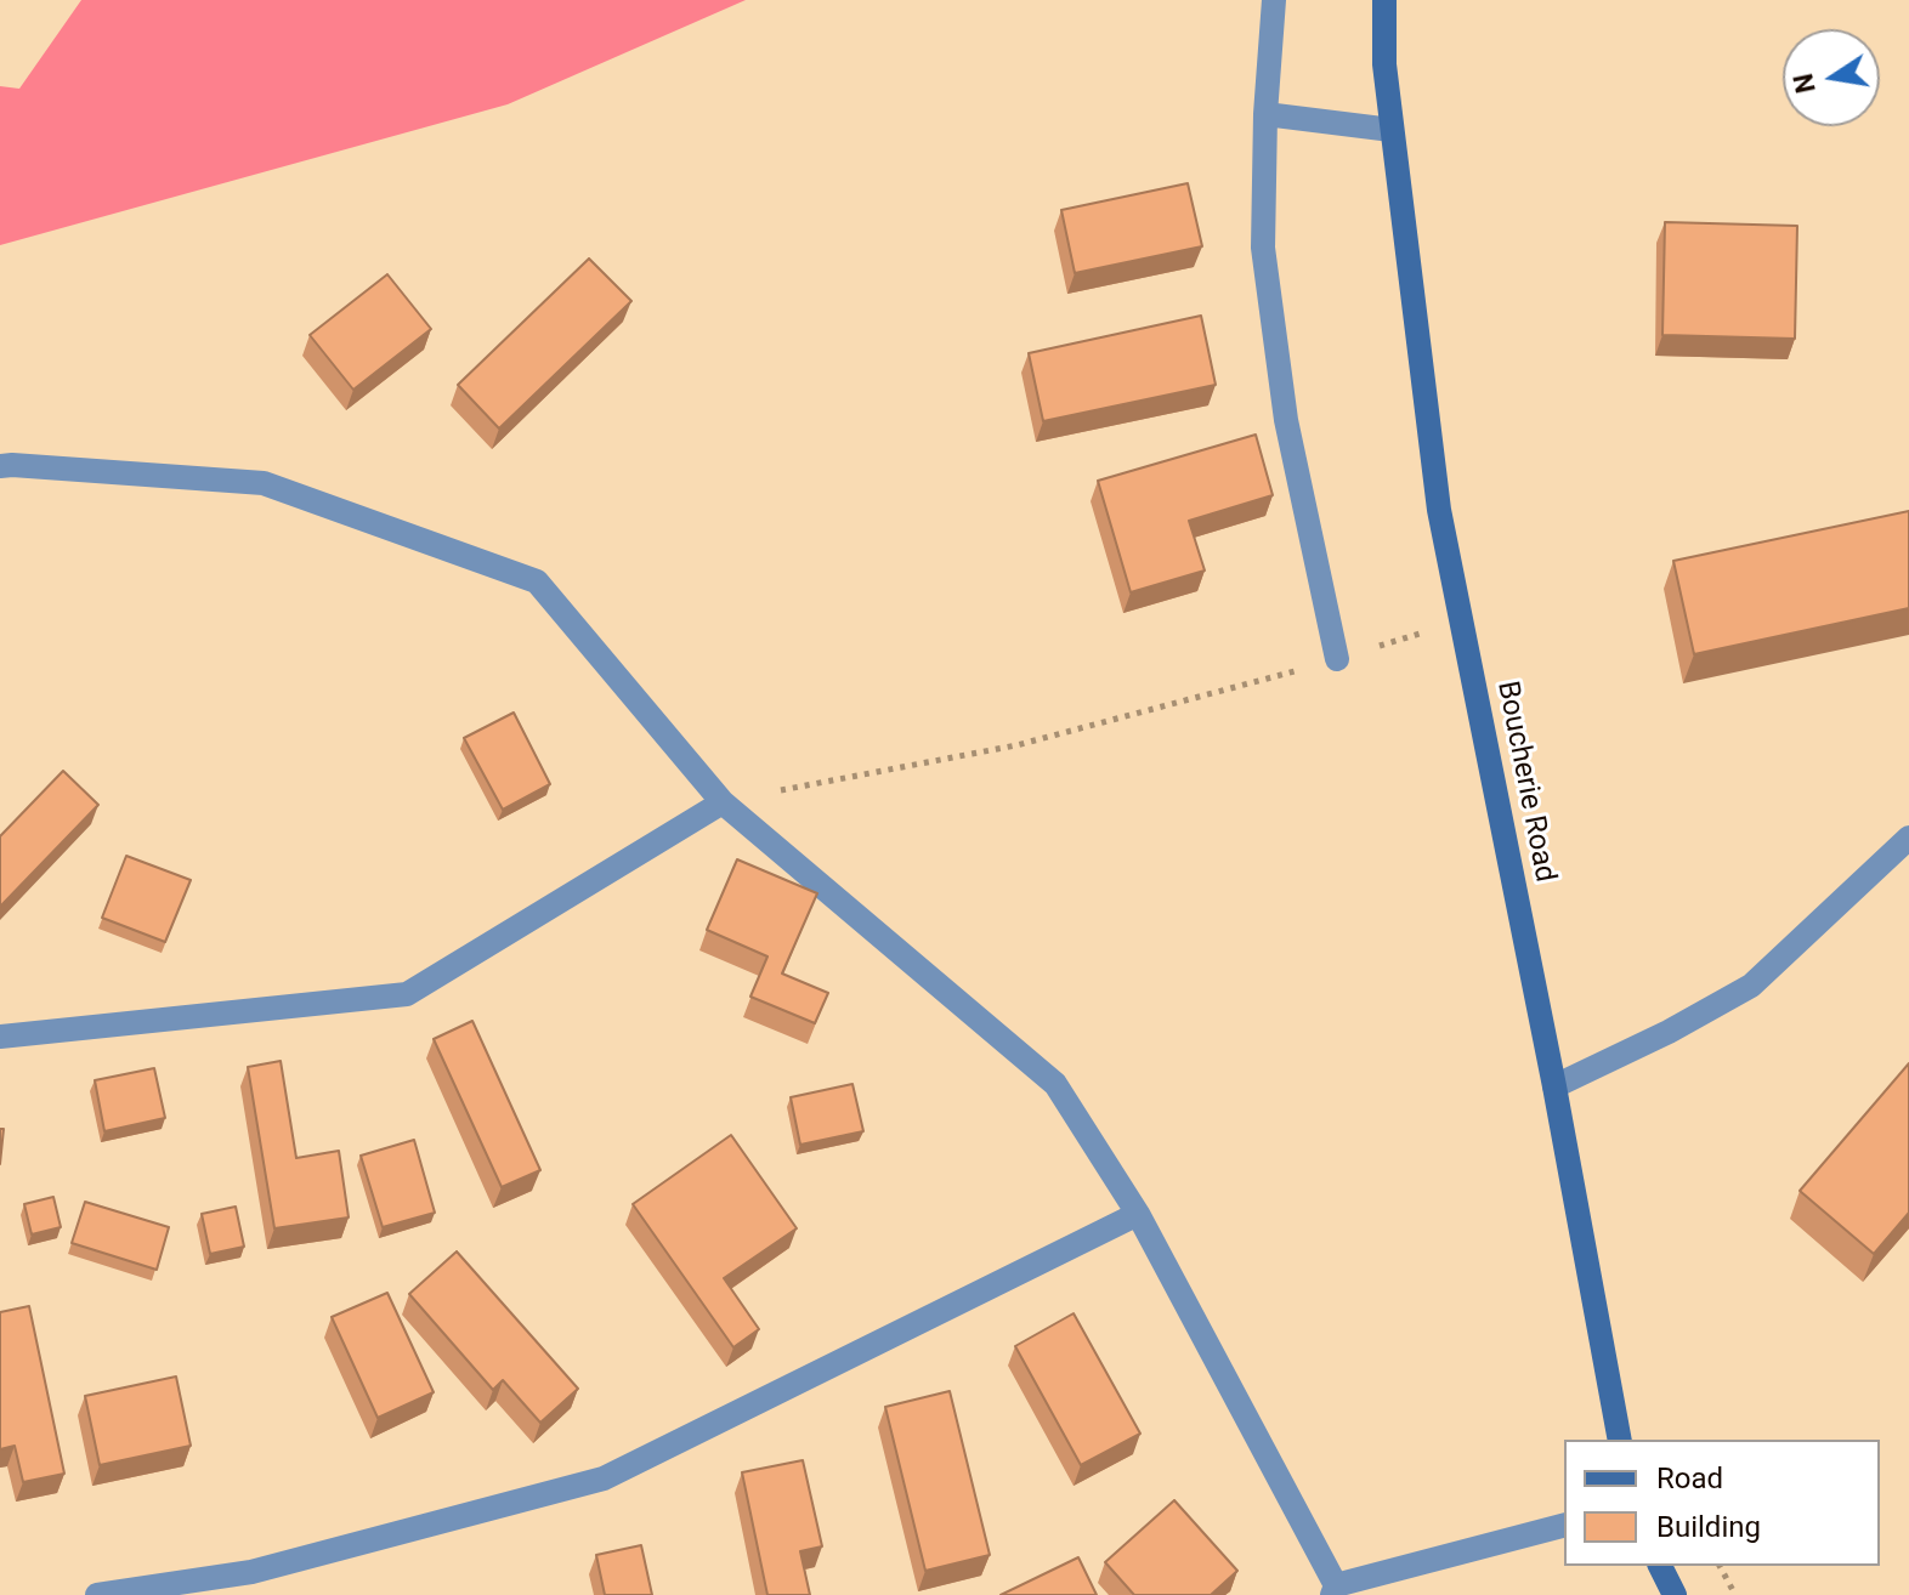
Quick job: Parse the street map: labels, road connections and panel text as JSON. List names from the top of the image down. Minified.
{"streets":{"main road":["Boucherie Road"]},"legend":["Road","Building"],"north":"left"}
